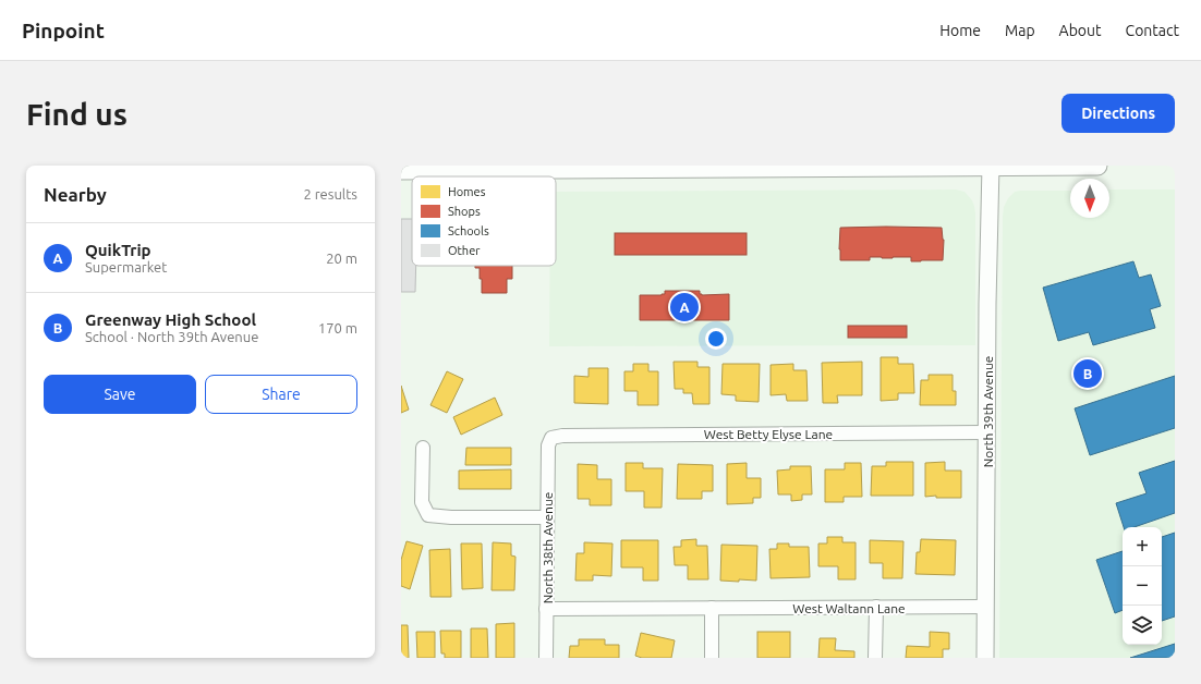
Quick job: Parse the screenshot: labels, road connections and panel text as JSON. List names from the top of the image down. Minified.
{"streets":{"street":["North 39th Avenue","West Betty Elyse Lane","North 38th Avenue","West Waltann Lane"]},"crossings":[["North 39th Avenue","West Betty Elyse Lane"],["North 39th Avenue","West Waltann Lane"],["West Betty Elyse Lane","North 38th Avenue"],["North 38th Avenue","West Waltann Lane"]],"legend":["Homes","Shops","Schools","Other"],"north":"bottom","page":{"header":"Pinpoint","nav":["Home","Map","About","Contact"],"buttons":["Directions",["Save","Share"]],"title":"Find us","heading":["Nearby","2 results"],"list":[{"mark":"A","name":"QuikTrip","note":"Supermarket","value":"20 m"},{"mark":"B","name":"Greenway High School","note":"School · North 39th Avenue","value":"170 m"}],"pins":["A","B"],"map_buttons":["+","−"]}}
